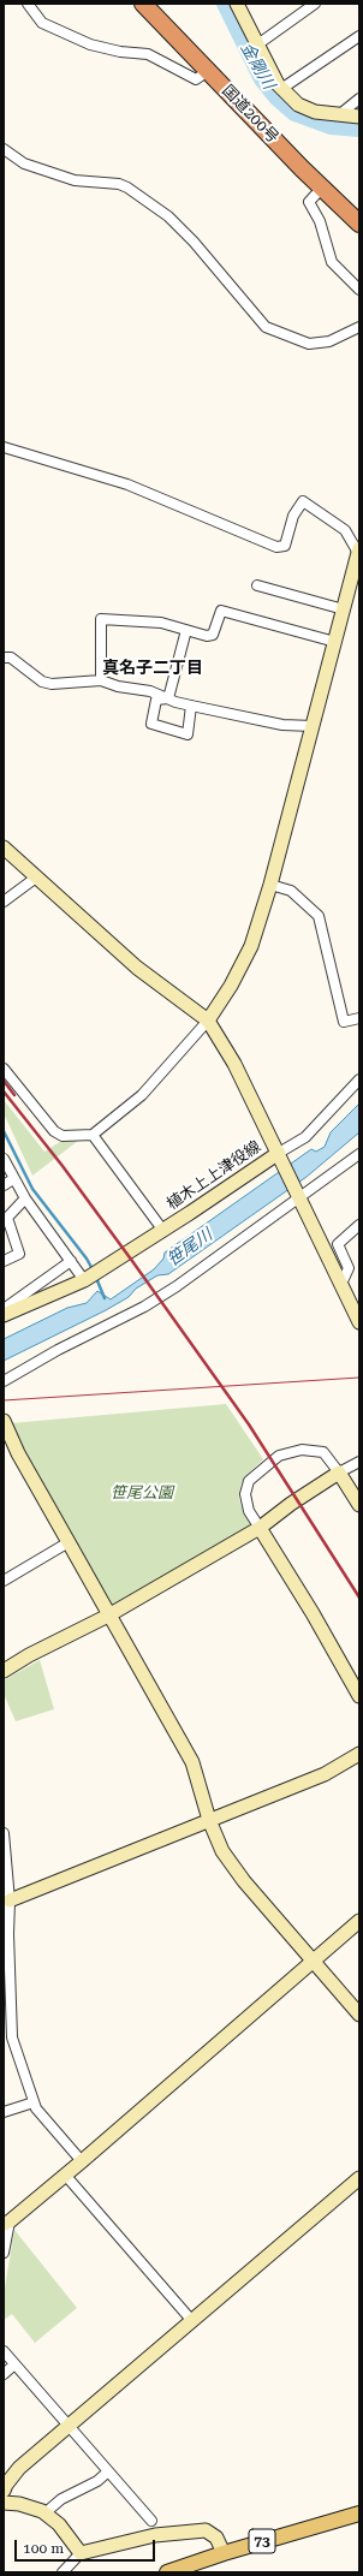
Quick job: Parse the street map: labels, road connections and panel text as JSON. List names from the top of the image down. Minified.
{"streets":{"highway":["国道200号"],"main road":["73"],"street":["植木上上津役線"]},"districts":["真名子二丁目"],"water":["金剛川","笹尾川"],"parks":["笹尾公園"],"scale_bar":"100 m"}
